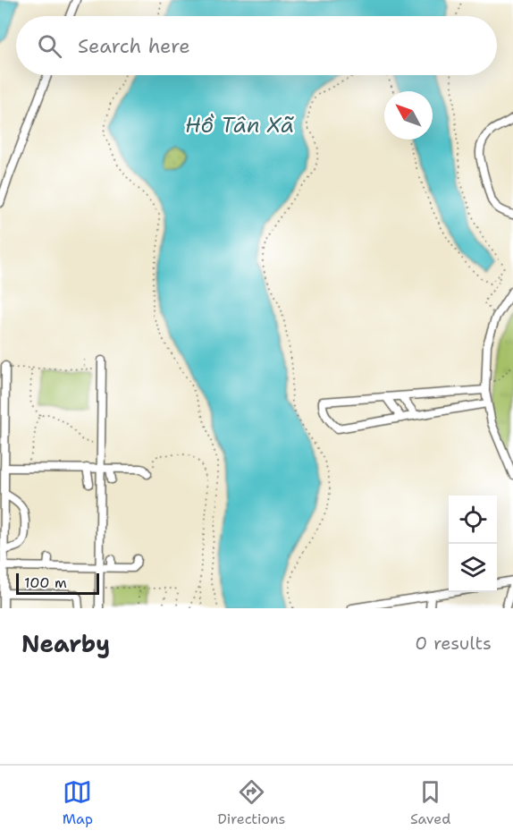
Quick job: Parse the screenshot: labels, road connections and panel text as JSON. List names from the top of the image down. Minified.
{"water":["Hồ Tân Xã"],"scale_bar":"100 m","north":"top left","page":{"search":"Search here","scale":"100 m","heading":["Nearby","0 results"],"nav":["Map","Directions","Saved"]}}
